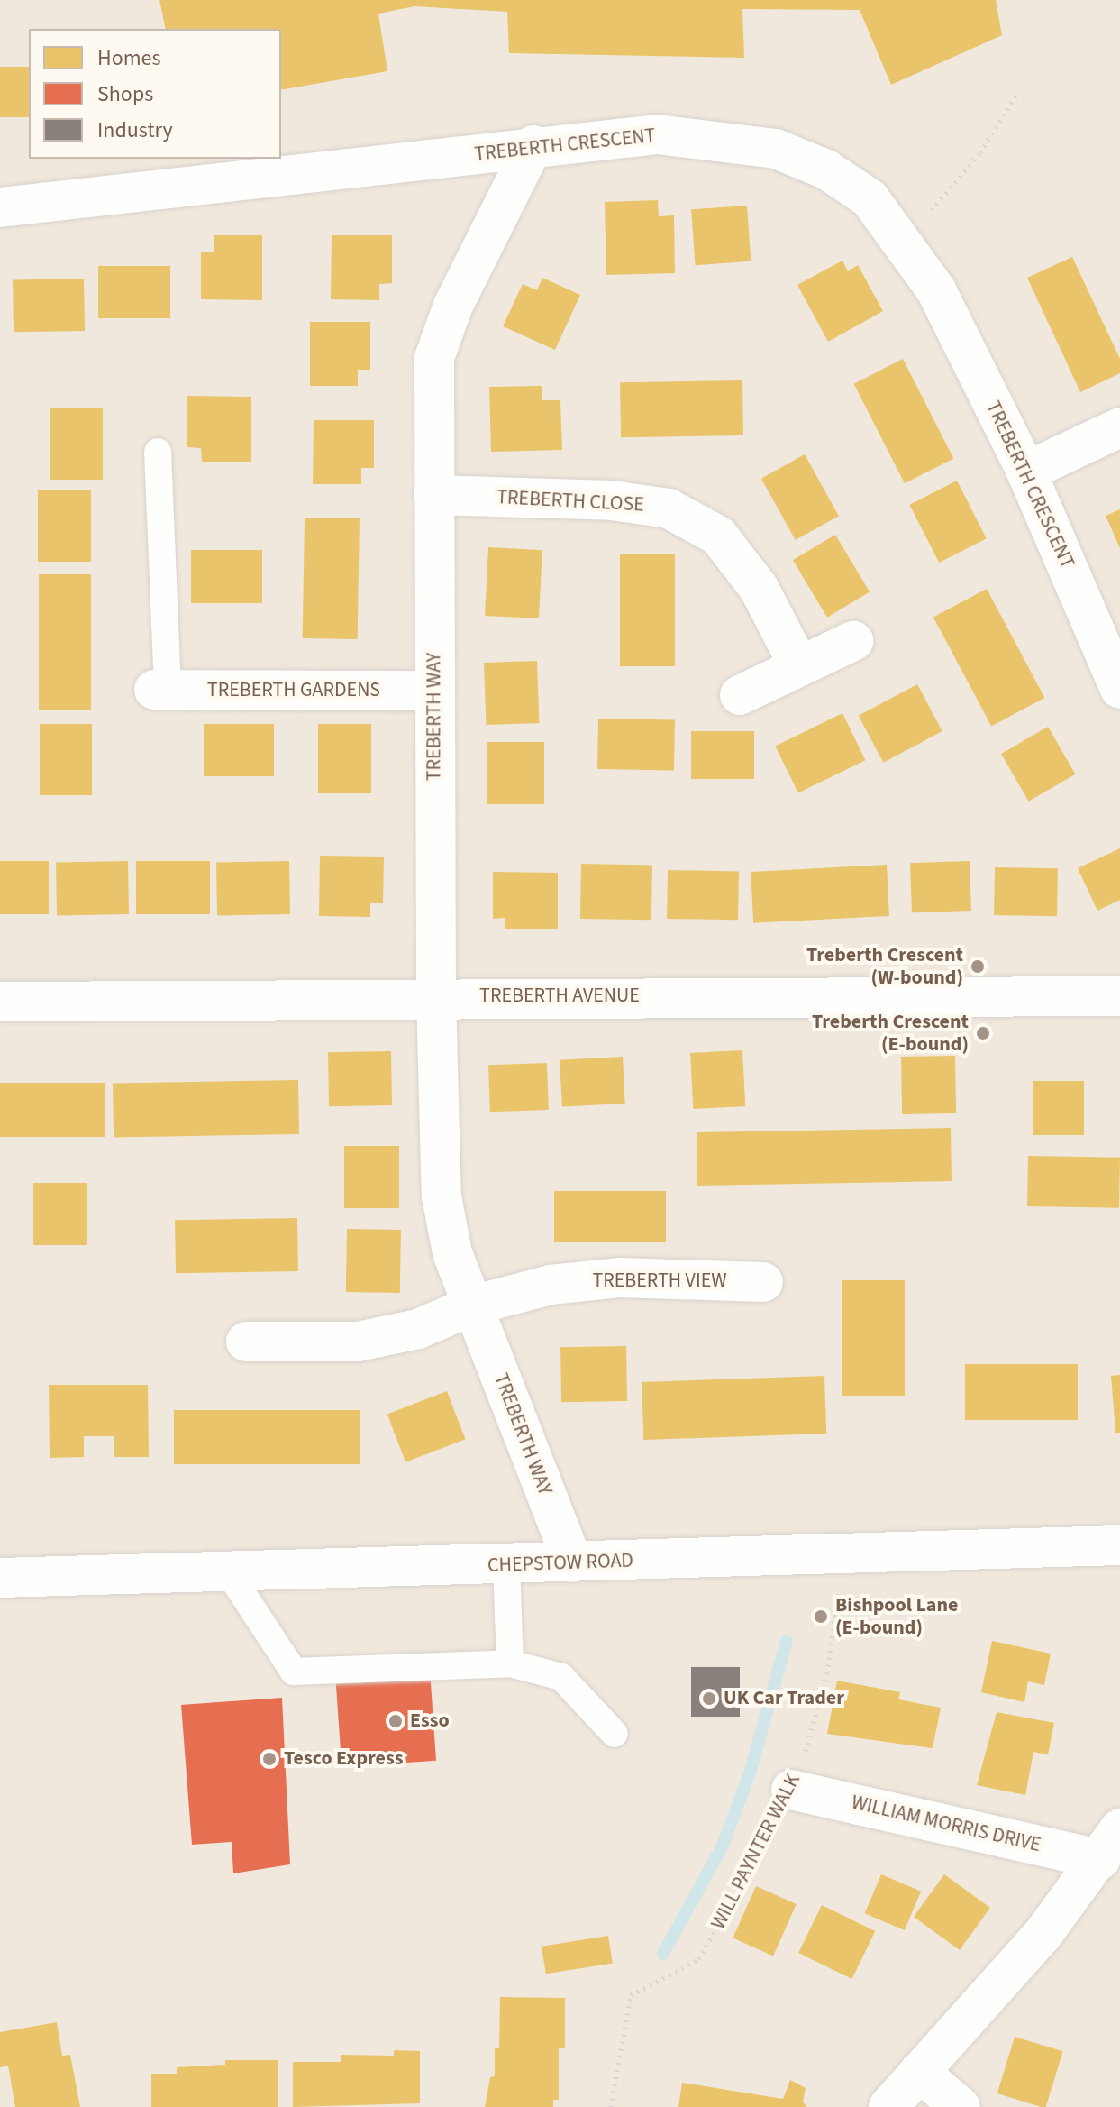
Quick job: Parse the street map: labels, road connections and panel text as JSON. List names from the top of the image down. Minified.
{"streets":{"street":["TREBERTH CRESCENT","TREBERTH CLOSE","TREBERTH GARDENS","TREBERTH WAY","TREBERTH AVENUE","TREBERTH VIEW","CHEPSTOW ROAD","WILLIAM MORRIS DRIVE"],"path":["WILL PAYNTER WALK"]},"crossings":[["TREBERTH CRESCENT","TREBERTH WAY"],["TREBERTH CLOSE","TREBERTH WAY"],["TREBERTH GARDENS","TREBERTH WAY"],["TREBERTH WAY","TREBERTH AVENUE"],["TREBERTH WAY","TREBERTH VIEW"],["TREBERTH WAY","CHEPSTOW ROAD"],["CHEPSTOW ROAD","WILL PAYNTER WALK"],["WILLIAM MORRIS DRIVE","WILL PAYNTER WALK"]],"places":["Treberth Crescent (W-bound)","Treberth Crescent (E-bound)","Bishpool Lane (E-bound)","UK Car Trader","Esso","Tesco Express"],"legend":["Homes","Shops","Industry"]}
